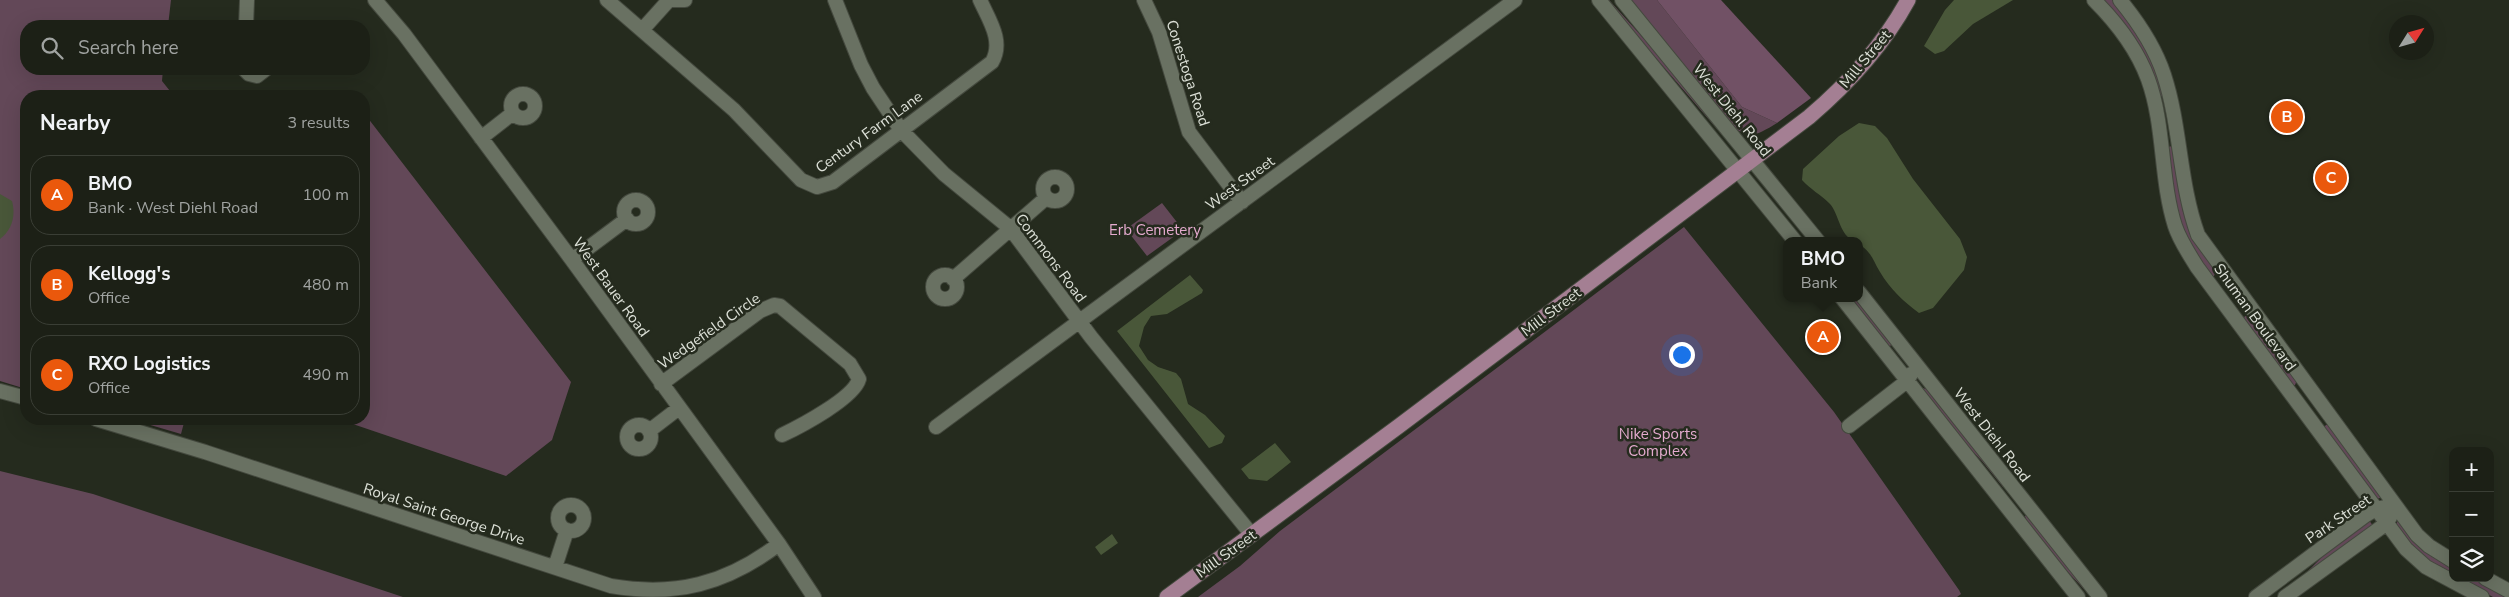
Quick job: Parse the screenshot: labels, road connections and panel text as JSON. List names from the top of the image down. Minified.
{"streets":{"main road":["Mill Street"],"street":["Conestoga Road","West Diehl Road","Century Farm Lane","West Street","Commons Road","West Bauer Road","Shuman Boulevard","Wedgefield Circle","Royal Saint George Drive","Park Street"]},"crossings":[["Mill Street","West Diehl Road"],["Mill Street","Commons Road"],["Conestoga Road","West Street"],["Century Farm Lane","Commons Road"],["West Street","Commons Road"],["West Bauer Road","Wedgefield Circle"],["West Bauer Road","Royal Saint George Drive"],["Shuman Boulevard","Park Street"]],"parks":["Erb Cemetery","Nike Sports Complex"],"north":"top right","page":{"search":"Search here","heading":["Nearby","3 results"],"pins":["B","C","A"],"list":[{"mark":"A","name":"BMO","note":"Bank · West Diehl Road","value":"100 m"},{"mark":"B","name":"Kellogg's","note":"Office","value":"480 m"},{"mark":"C","name":"RXO Logistics","note":"Office","value":"490 m"}],"popup":["BMO","Bank"],"map_buttons":["+","−"]}}
